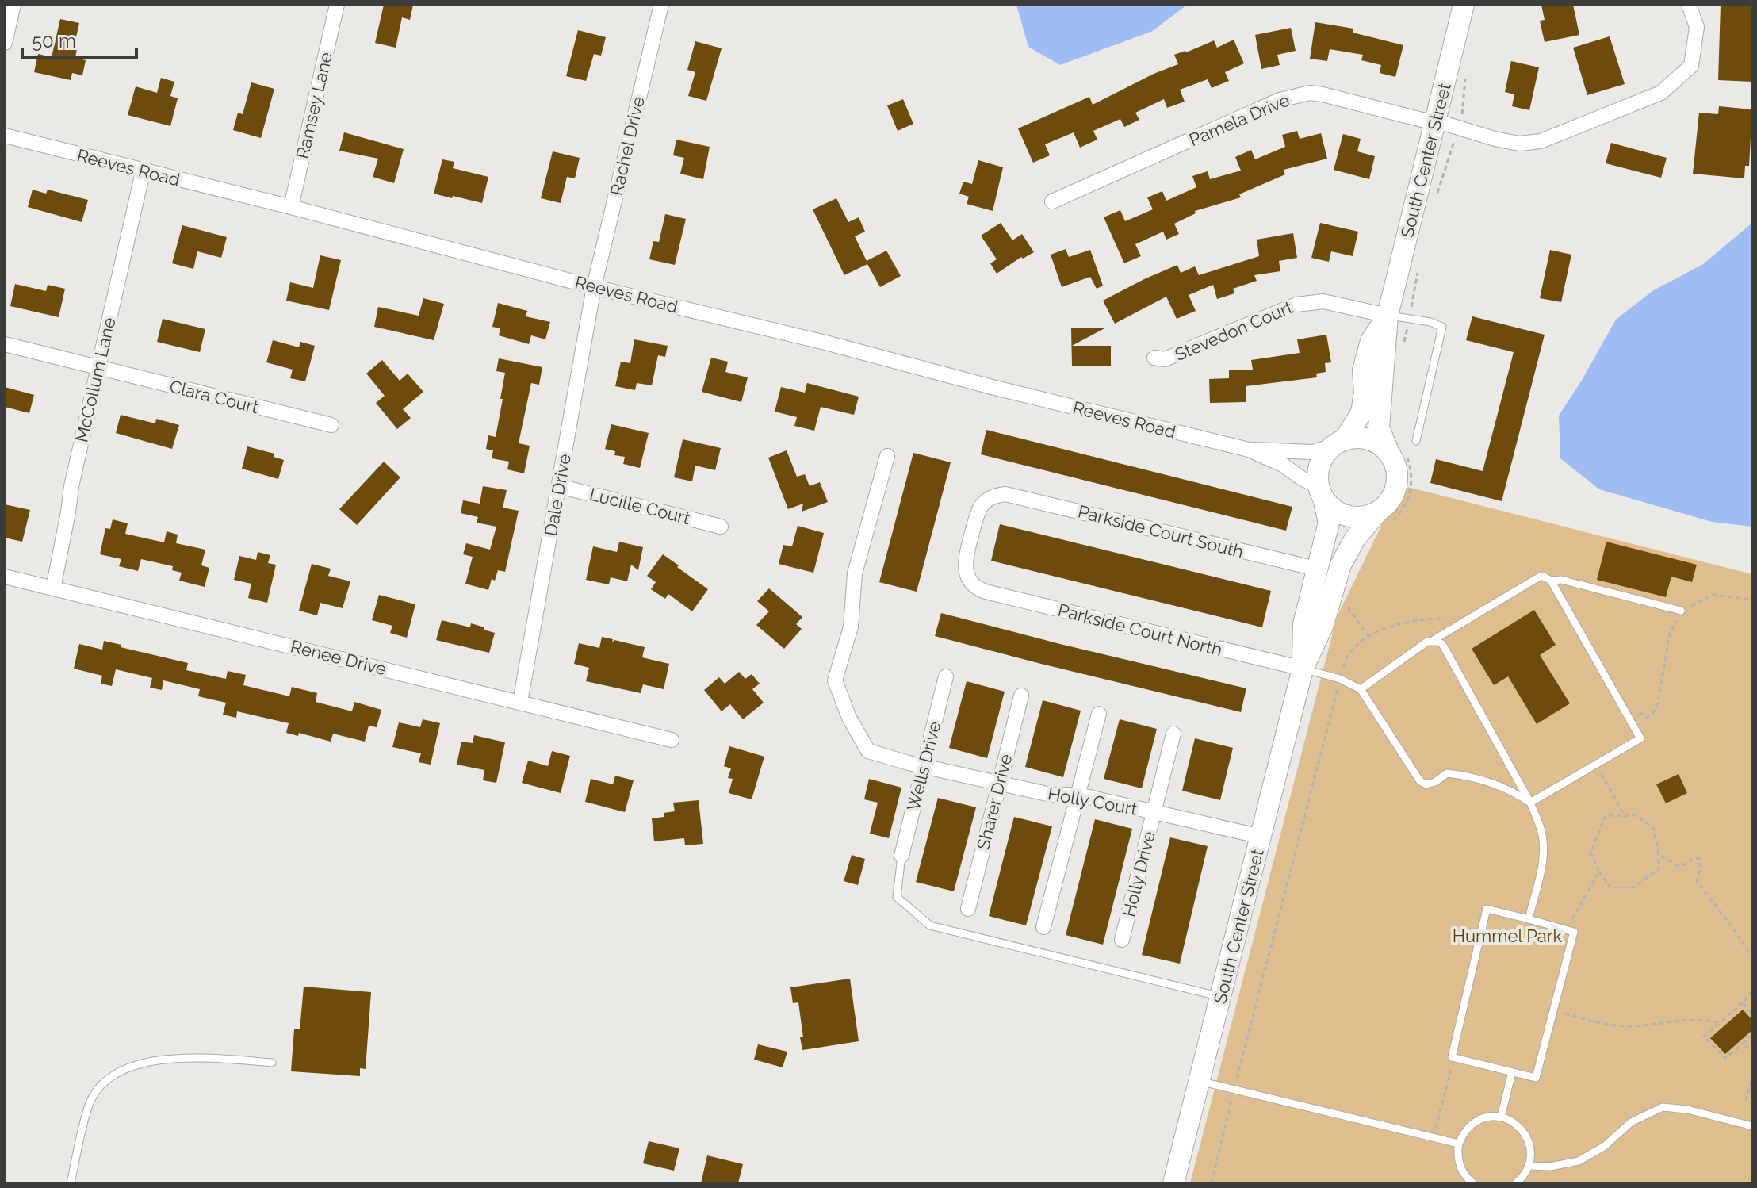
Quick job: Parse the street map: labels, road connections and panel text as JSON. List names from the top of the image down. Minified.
{"streets":{"main road":["South Center Street"],"street":["Ramsey Lane","Pamela Drive","Rachel Drive","Reeves Road","Stevedon Court","McCollum Lane","Clara Court","Dale Drive","Lucille Court","Parkside Court South","Parkside Court North","Renee Drive","Wells Drive","Holly Court","Sharer Drive","Holly Drive"]},"crossings":[["Ramsey Lane","Reeves Road"],["Pamela Drive","South Center Street"],["Rachel Drive","Reeves Road"],["Rachel Drive","Dale Drive"],["South Center Street","Reeves Road"],["South Center Street","Stevedon Court"],["South Center Street","Parkside Court South"],["South Center Street","Parkside Court North"],["South Center Street","Holly Court"],["Reeves Road","McCollum Lane"],["Reeves Road","Dale Drive"],["McCollum Lane","Clara Court"],["McCollum Lane","Renee Drive"],["Dale Drive","Lucille Court"],["Dale Drive","Renee Drive"],["Parkside Court South","Parkside Court North"],["Wells Drive","Holly Court"],["Holly Court","Sharer Drive"],["Holly Court","Holly Drive"]],"parks":["Hummel Park"],"scale_bar":"50 m"}
